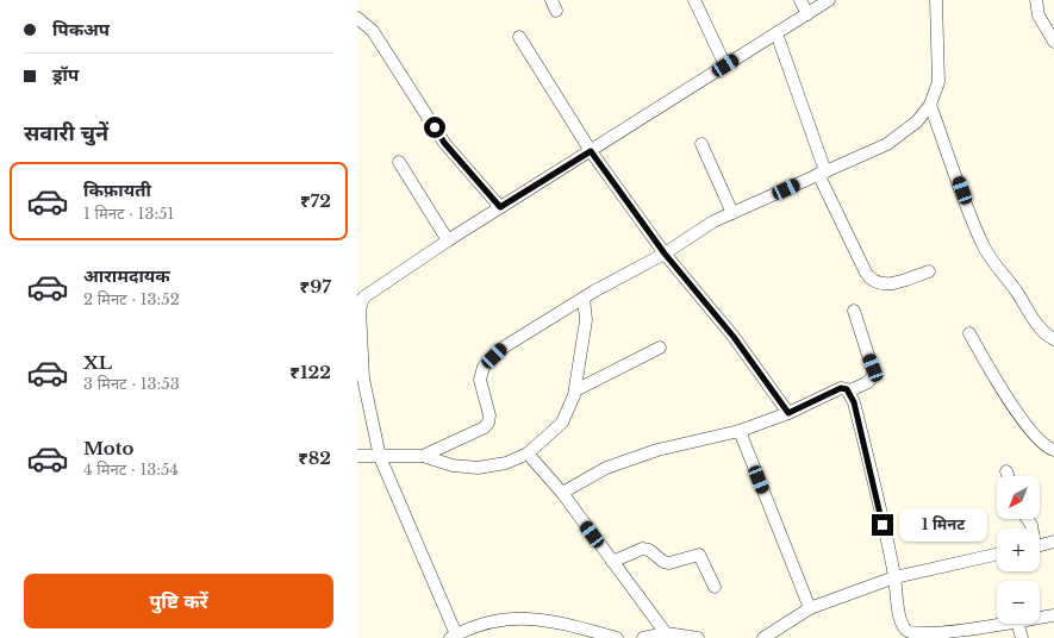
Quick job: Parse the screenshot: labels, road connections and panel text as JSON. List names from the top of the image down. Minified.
{"north":"bottom left","page":{"banner":["पिकअप","ड्रॉप"],"heading":"सवारी चुनें","list":[{"name":"किफ़ायती","note":"1 मिनट · 13:51","value":"₹72"},{"name":"आरामदायक","note":"2 मिनट · 13:52","value":"₹97"},{"name":"XL","note":"3 मिनट · 13:53","value":"₹122"},{"name":"Moto","note":"4 मिनट · 13:54","value":"₹82"}],"map_buttons":["+","−"],"bubble":"1 मिनट","buttons":"पुष्टि करें"}}
